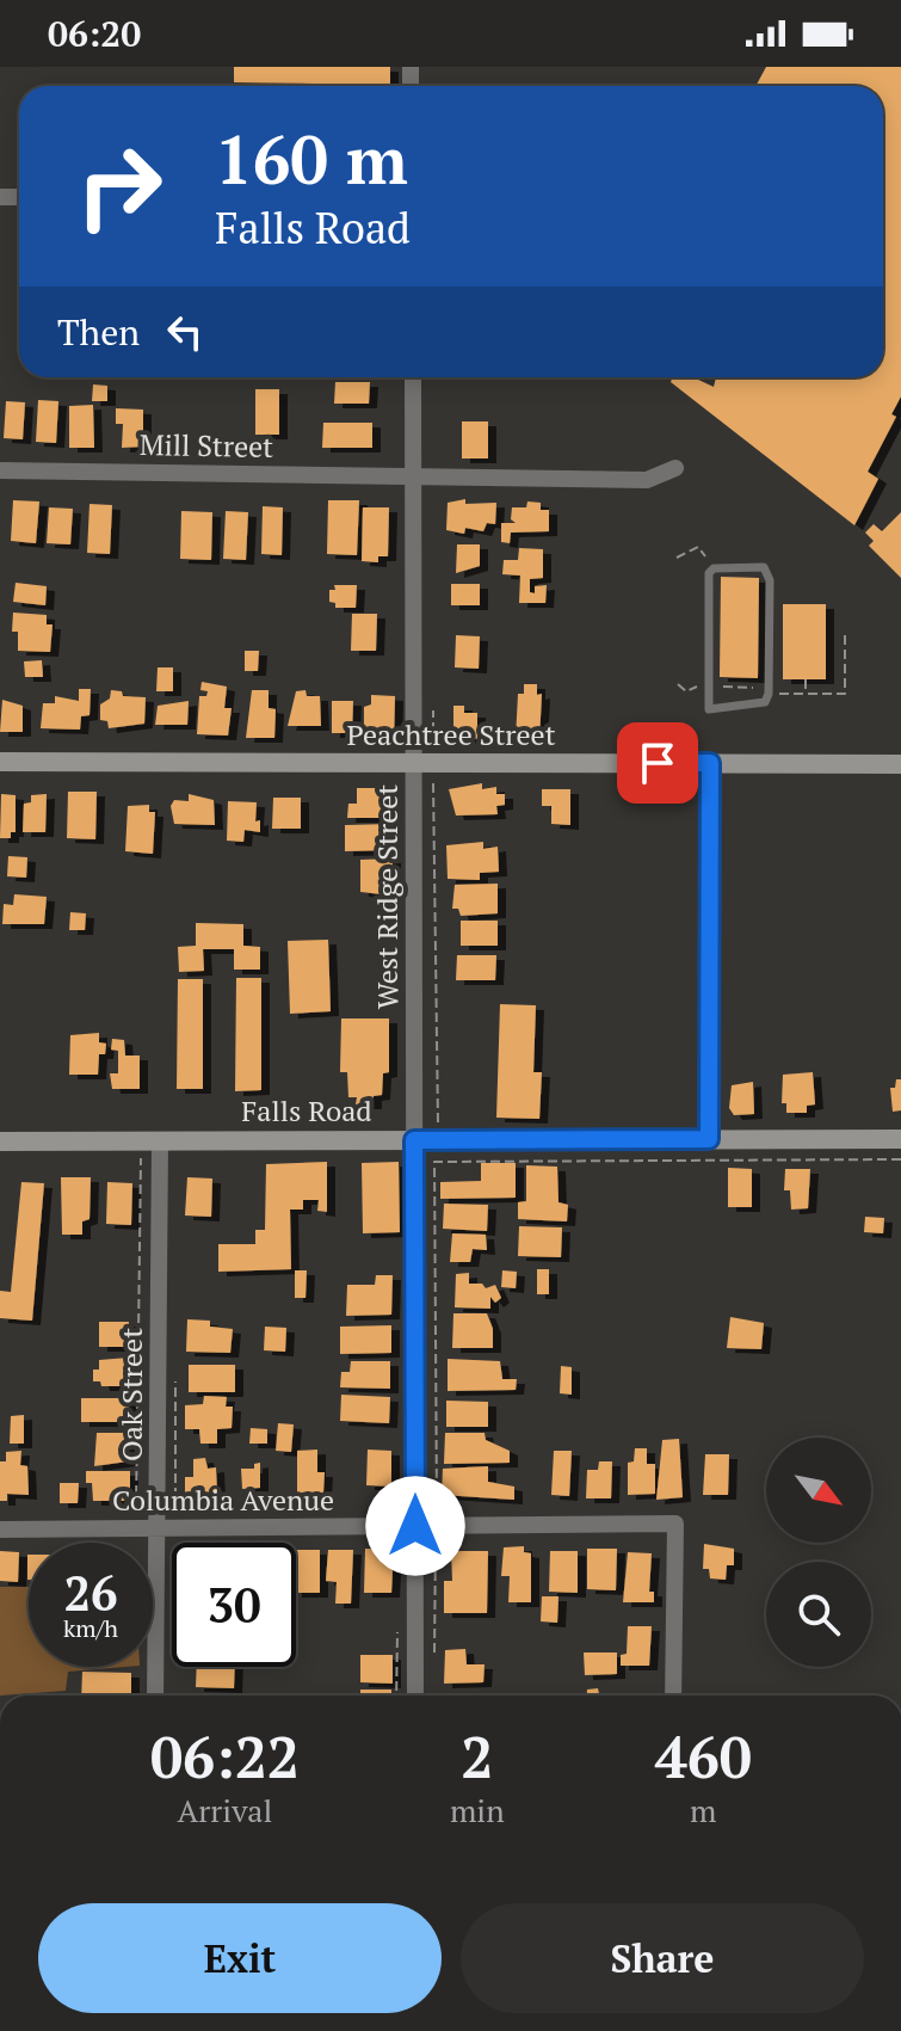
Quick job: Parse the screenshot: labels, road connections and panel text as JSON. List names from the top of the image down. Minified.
{"streets":{"main road":["Peachtree Street","Falls Road"],"street":["Mill Street","West Ridge Street","Oak Street","Columbia Avenue"]},"crossings":[["Mill Street","West Ridge Street"],["Peachtree Street","West Ridge Street"],["West Ridge Street","Falls Road"],["West Ridge Street","Columbia Avenue"],["Falls Road","Oak Street"],["Oak Street","Columbia Avenue"]],"north":"bottom right","page":{"status":"06:20","turn":["160 m","Falls Road"],"then":"Then","speed":"26 km/h","limit":"30","eta":["06:22","Arrival","2","min","460","m"],"buttons":["Exit","Share"]}}
